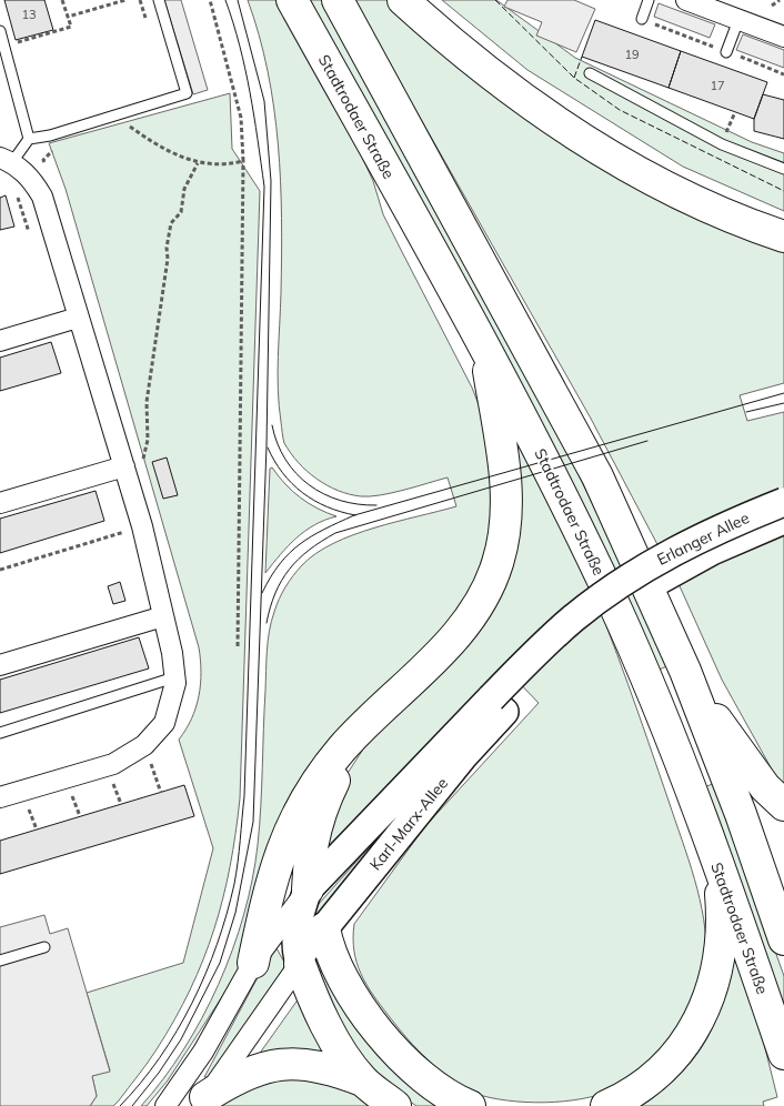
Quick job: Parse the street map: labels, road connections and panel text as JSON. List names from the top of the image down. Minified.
{"streets":{"main road":["Stadtrodaer Straße","Erlanger Allee","Karl-Marx-Allee"]},"crossings":[["Erlanger Allee","Karl-Marx-Allee"]],"house_numbers":["13","19","17"]}
